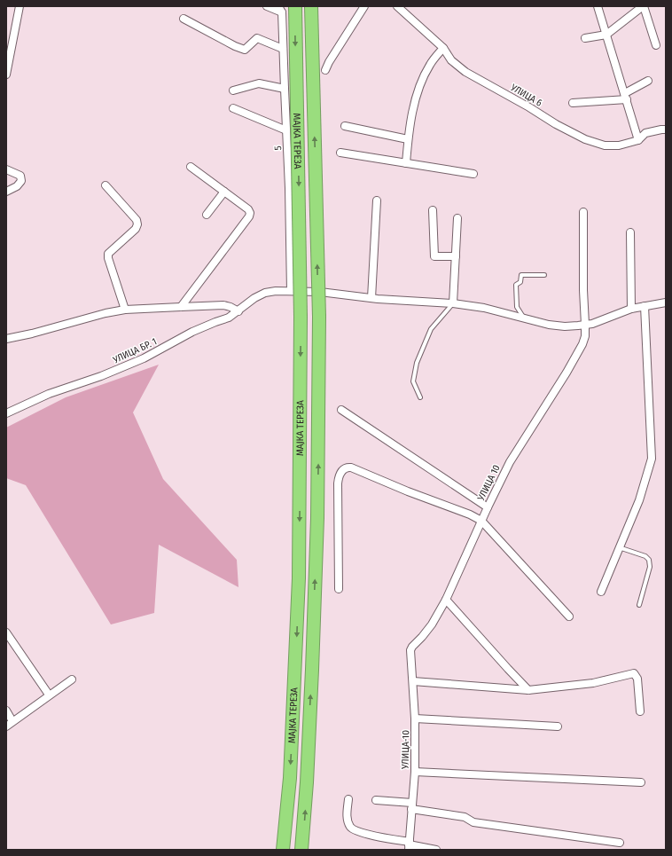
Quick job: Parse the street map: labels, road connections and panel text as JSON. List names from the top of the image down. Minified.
{"streets":{"highway":["МАЈКА ТЕРЕЗА"],"street":["УЛИЦА 6","5","УЛИЦА БР. 1","УЛИЦА 10","УЛИЦА-10"]},"crossings":[["5","УЛИЦА БР. 1"],["УЛИЦА 10","УЛИЦА-10"]]}
